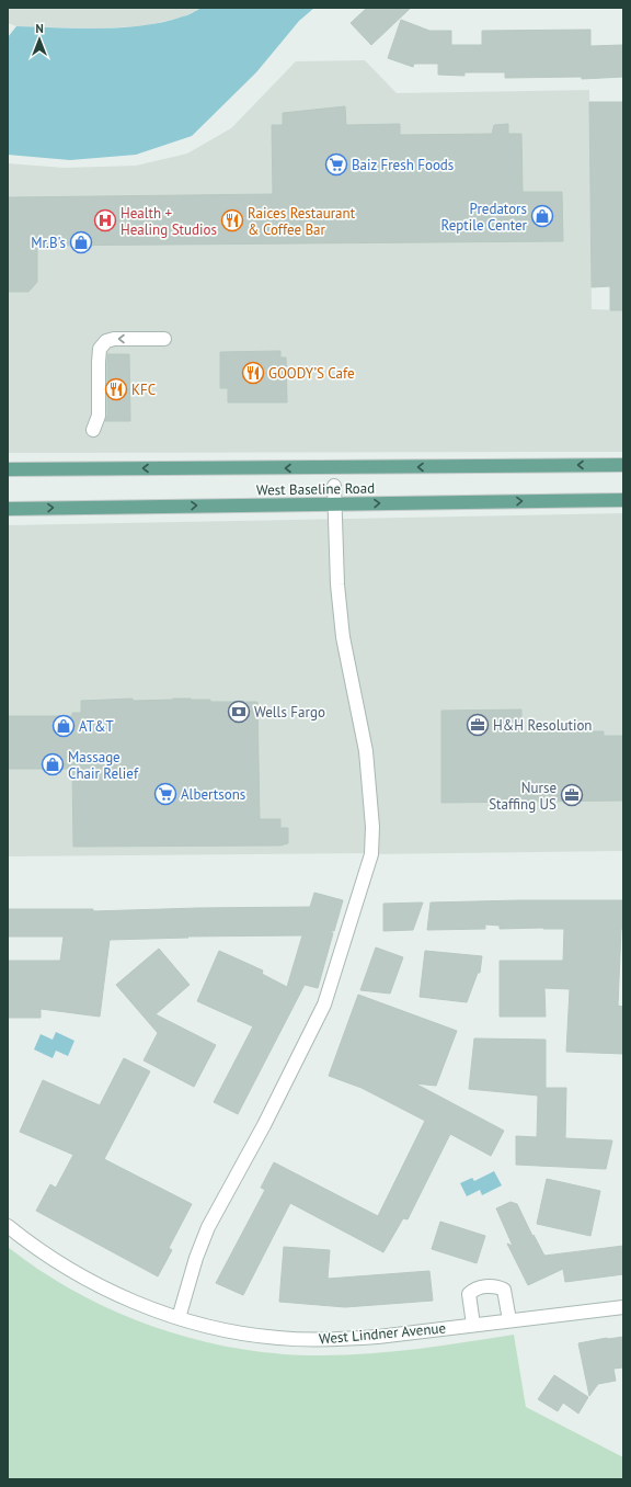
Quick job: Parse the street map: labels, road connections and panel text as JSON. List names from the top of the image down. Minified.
{"streets":{"main road":["West Baseline Road"],"street":["West Lindner Avenue"]},"places":{"supermarket":["Baiz Fresh Foods","Albertsons"],"shop":["Predators Reptile Center","Mr.B's","AT&T","Massage Chair Relief"],"hospital":["Health + Healing Studios"],"restaurant":["Raices Restaurant & Coffee Bar","GOODY’S Cafe","KFC"],"bank":["Wells Fargo"],"office":["H&H Resolution","Nurse Staffing US"]},"north":"top"}
